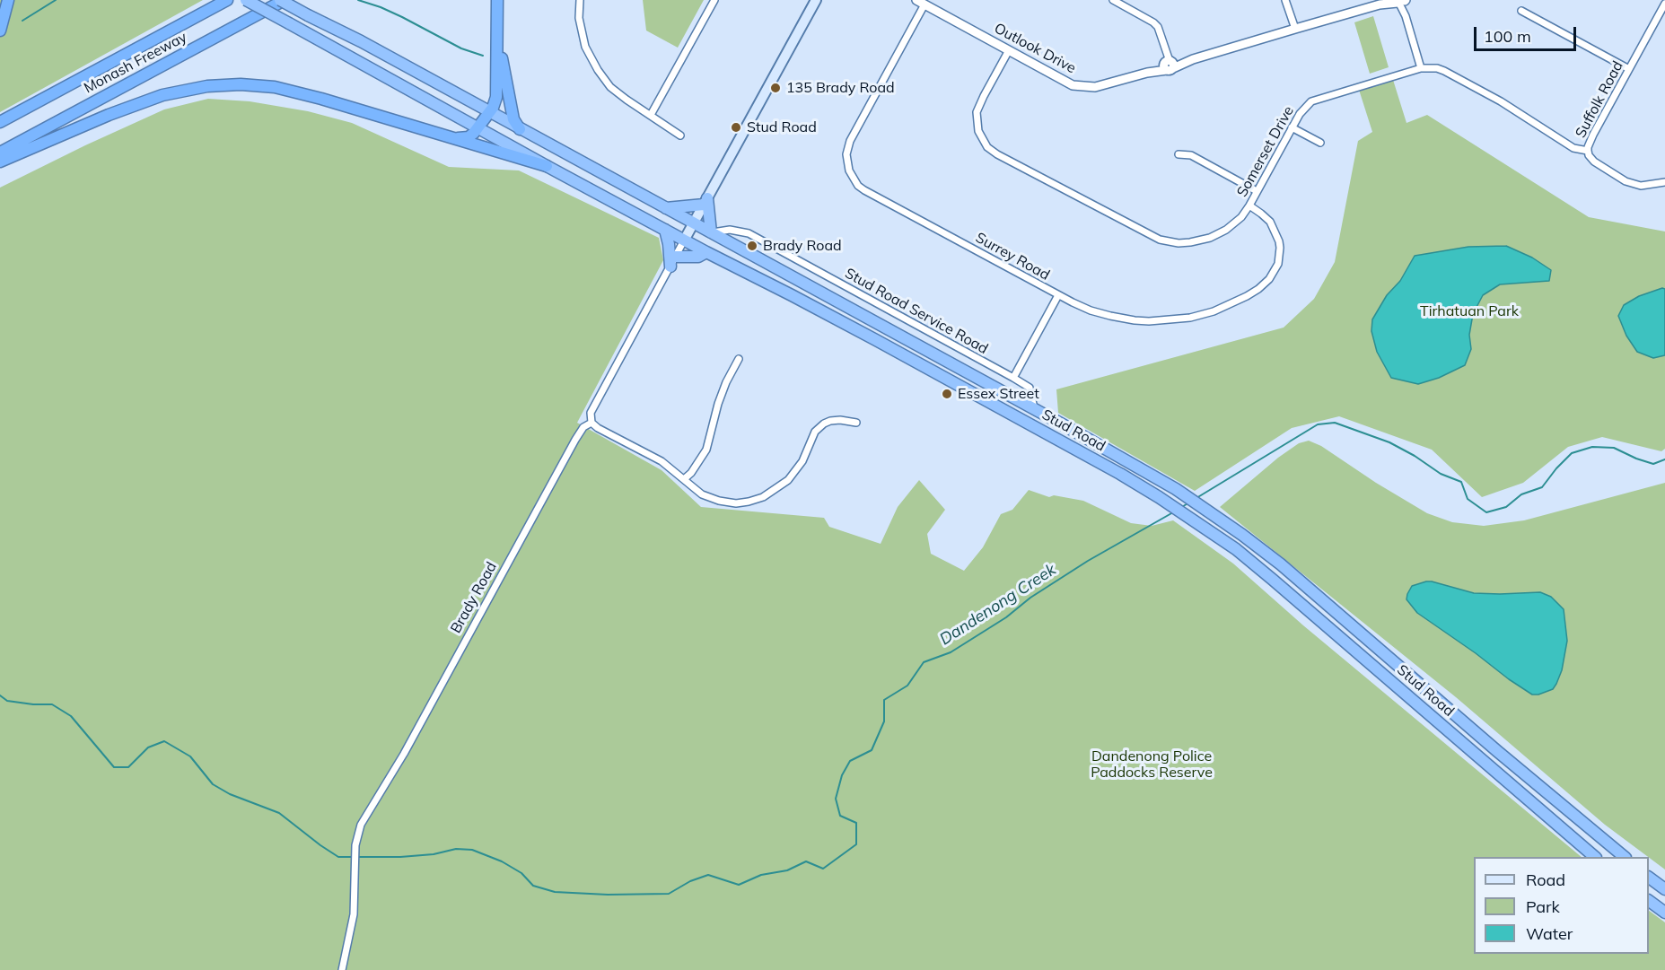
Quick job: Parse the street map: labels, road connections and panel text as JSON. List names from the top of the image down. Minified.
{"streets":{"highway":["Monash Freeway","Stud Road"],"main road":["Brady Road"],"street":["Outlook Drive","Suffolk Road","Somerset Drive","Surrey Road","Stud Road Service Road"]},"crossings":[["Outlook Drive","Somerset Drive"],["Outlook Drive","Surrey Road"],["Monash Freeway","Stud Road"],["Suffolk Road","Somerset Drive"],["Somerset Drive","Surrey Road"],["Stud Road Service Road","Stud Road"],["Stud Road","Brady Road"]],"water":["Dandenong Creek"],"parks":["Tirhatuan Park","Dandenong Police Paddocks Reserve"],"places":["135 Brady Road","Stud Road","Brady Road","Essex Street"],"legend":["Road","Park","Water"],"scale_bar":"100 m"}
